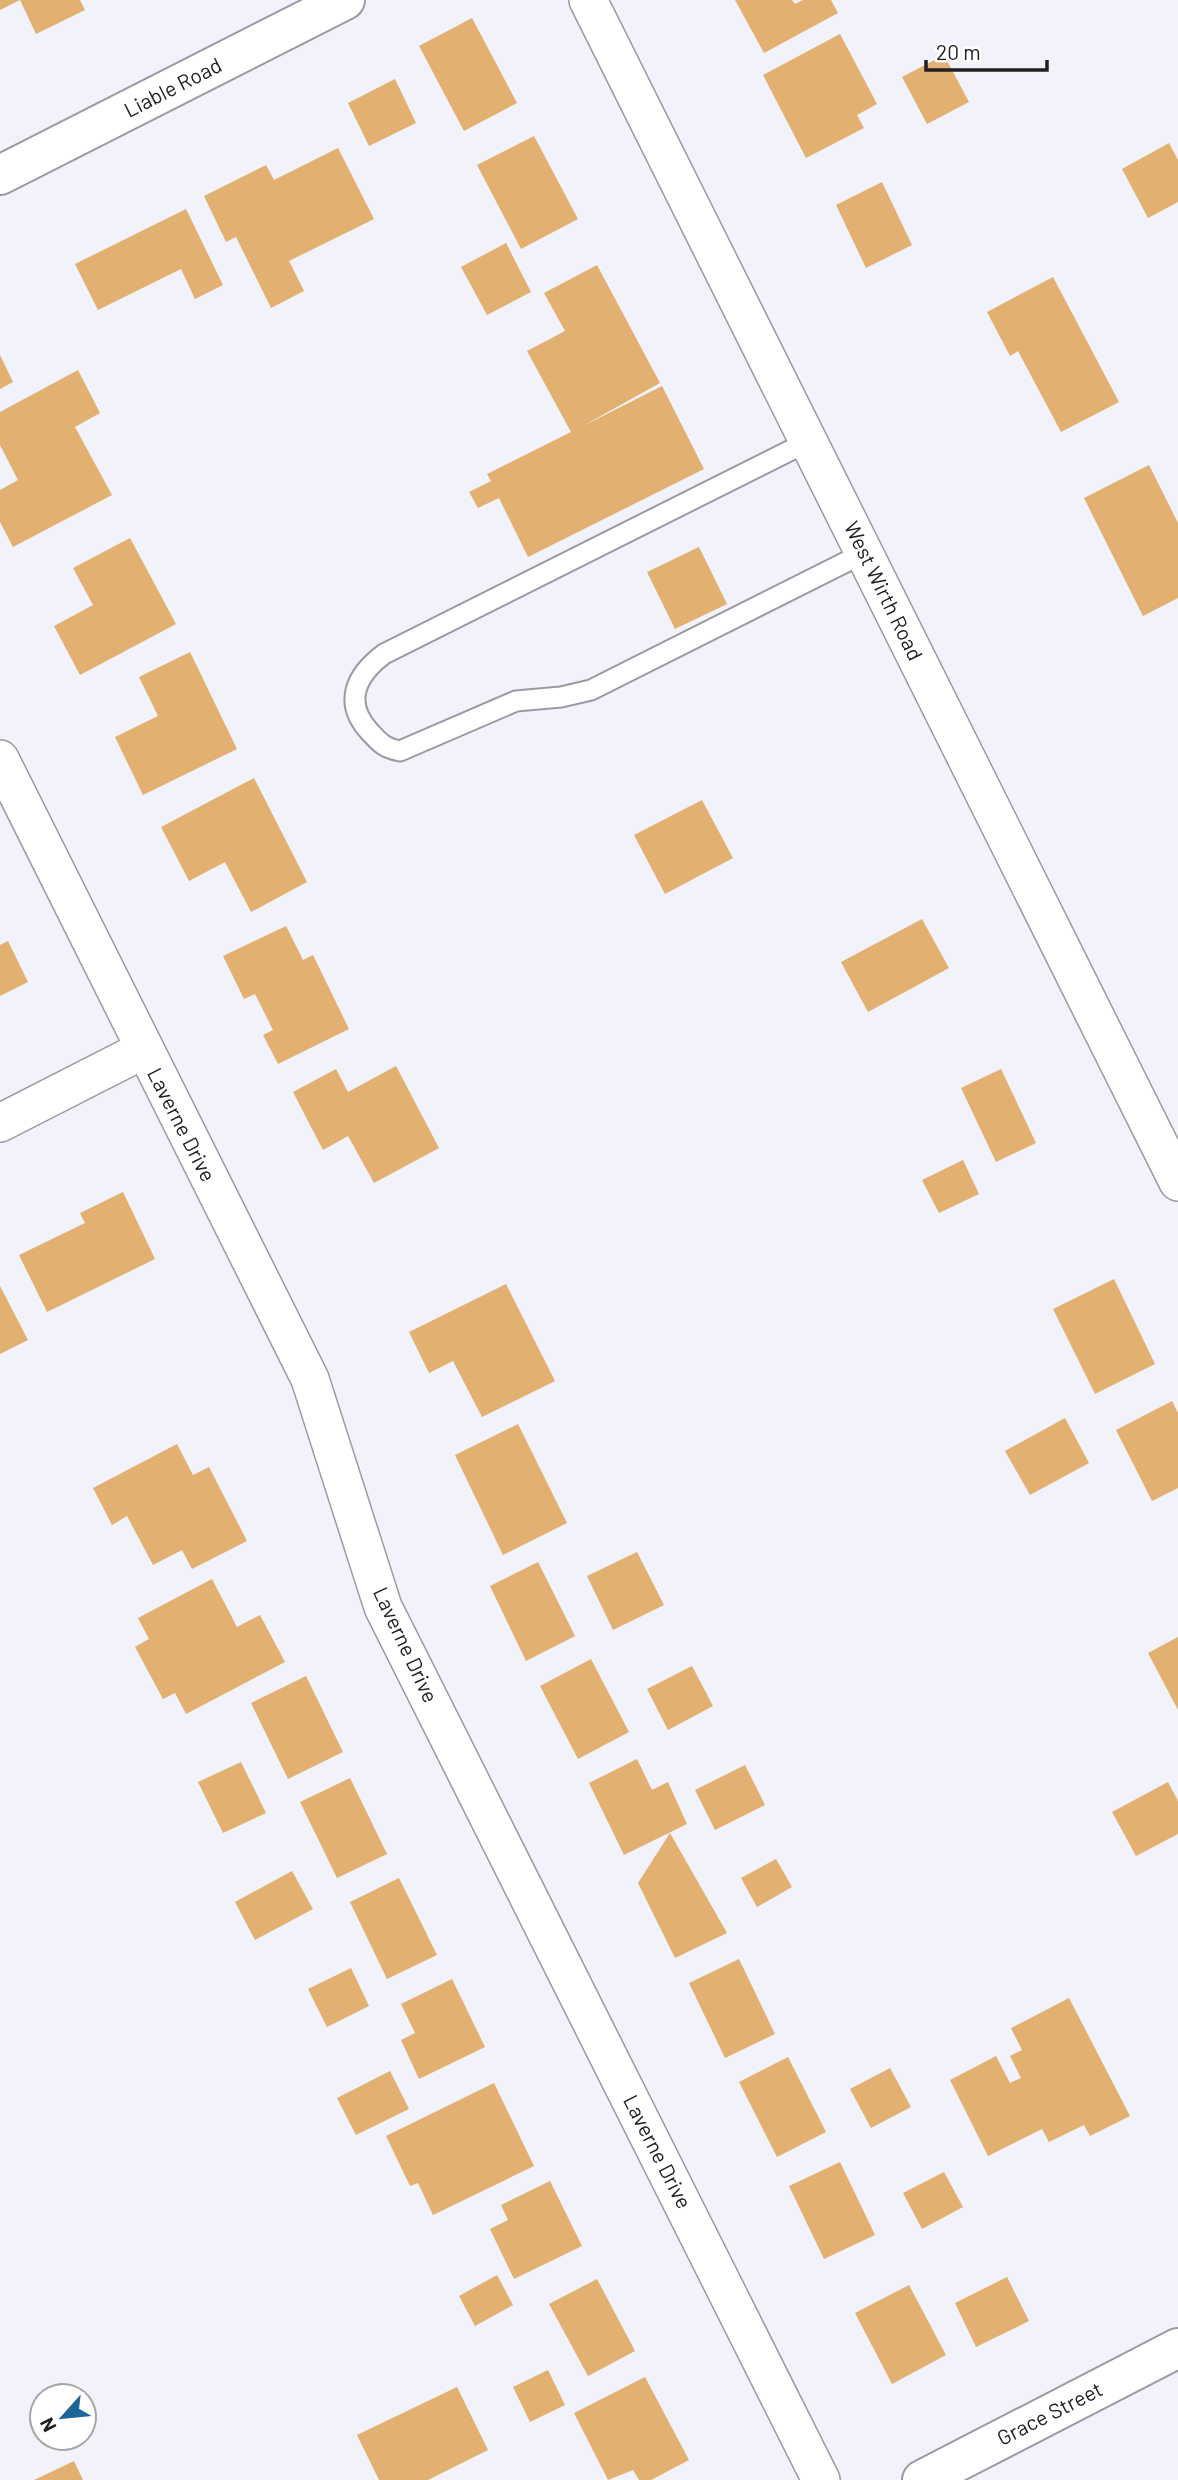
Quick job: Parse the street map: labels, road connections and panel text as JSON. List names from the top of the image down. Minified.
{"streets":{"street":["Liable Road","West Wirth Road","Laverne Drive","Grace Street"]},"scale_bar":"20 m","north":"bottom left"}
